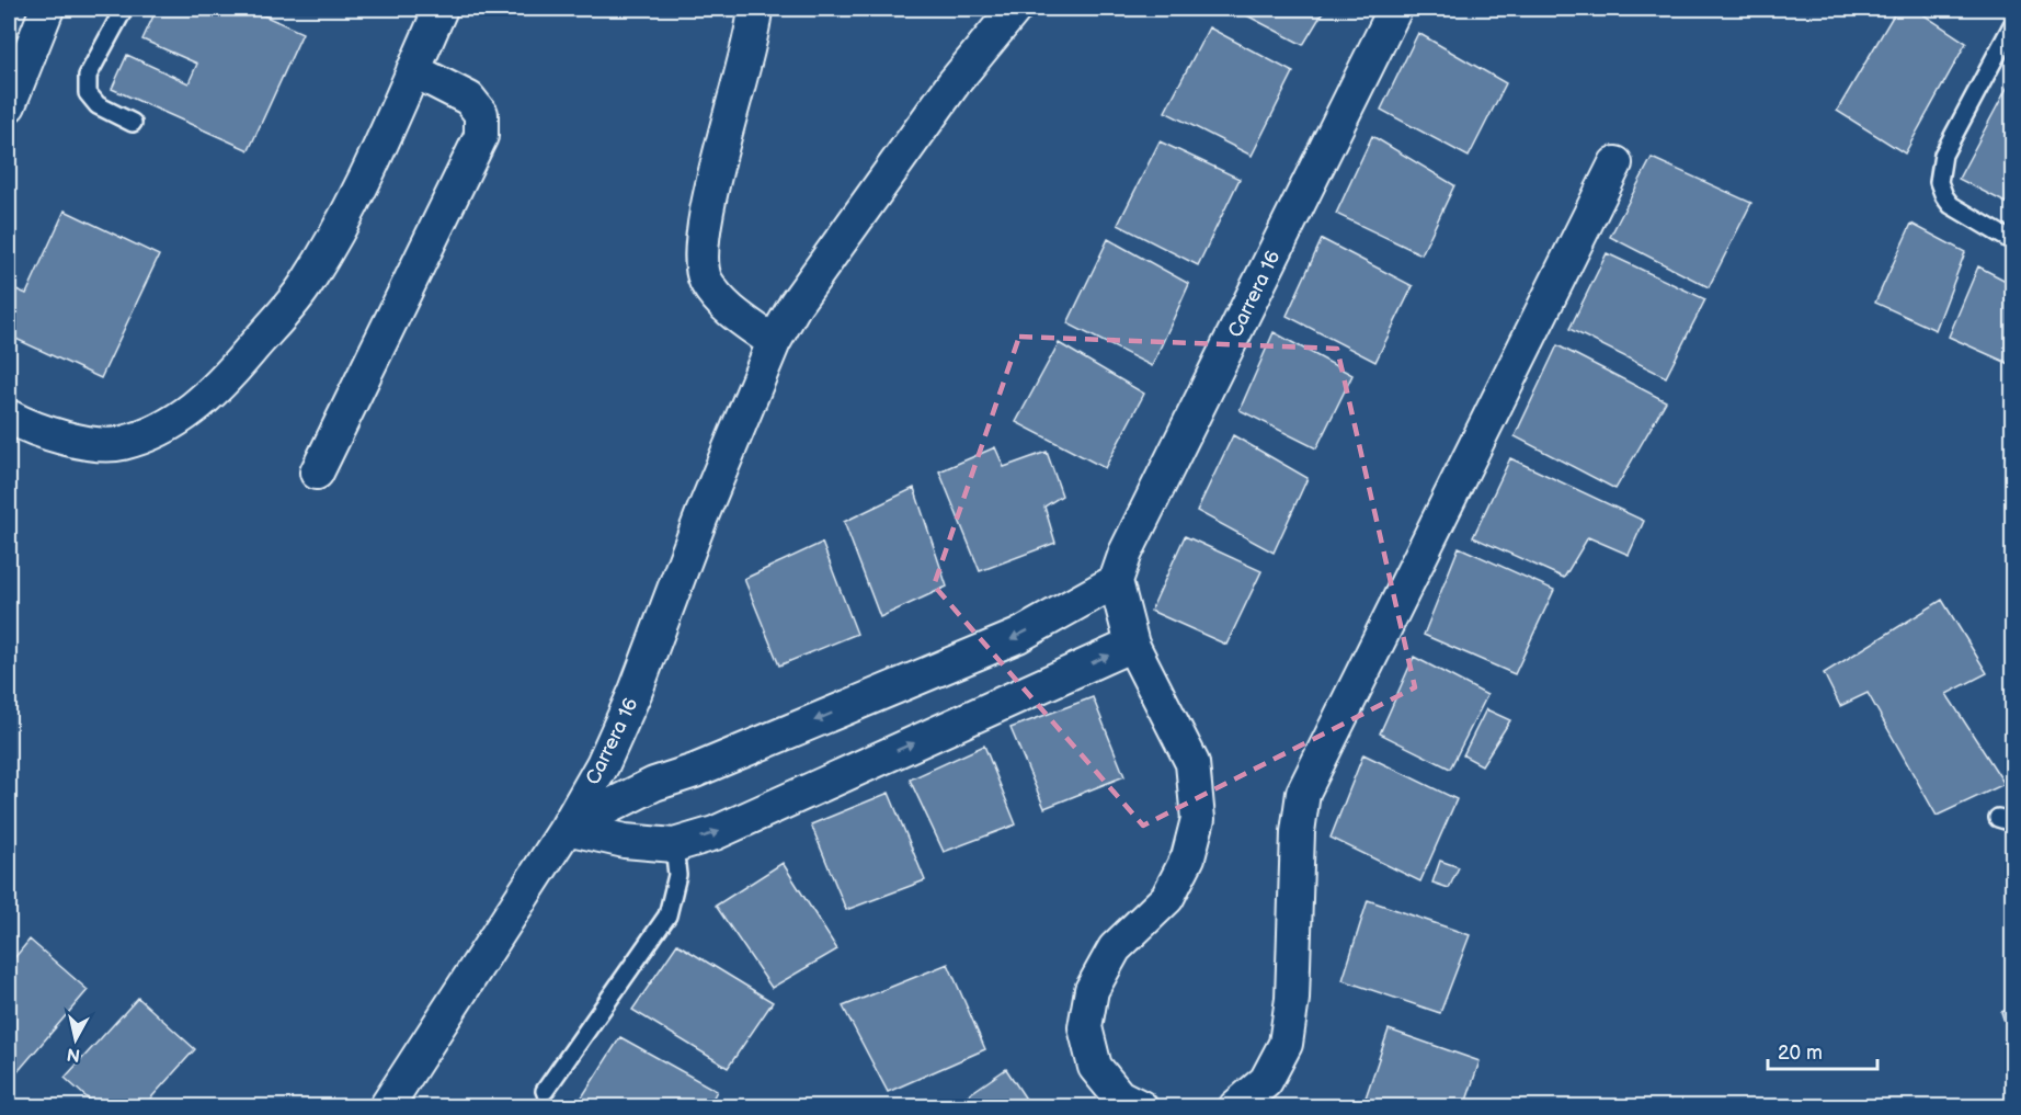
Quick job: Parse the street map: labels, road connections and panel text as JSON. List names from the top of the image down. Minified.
{"streets":{"street":["Carrera 16"]},"scale_bar":"20 m","north":"bottom"}
